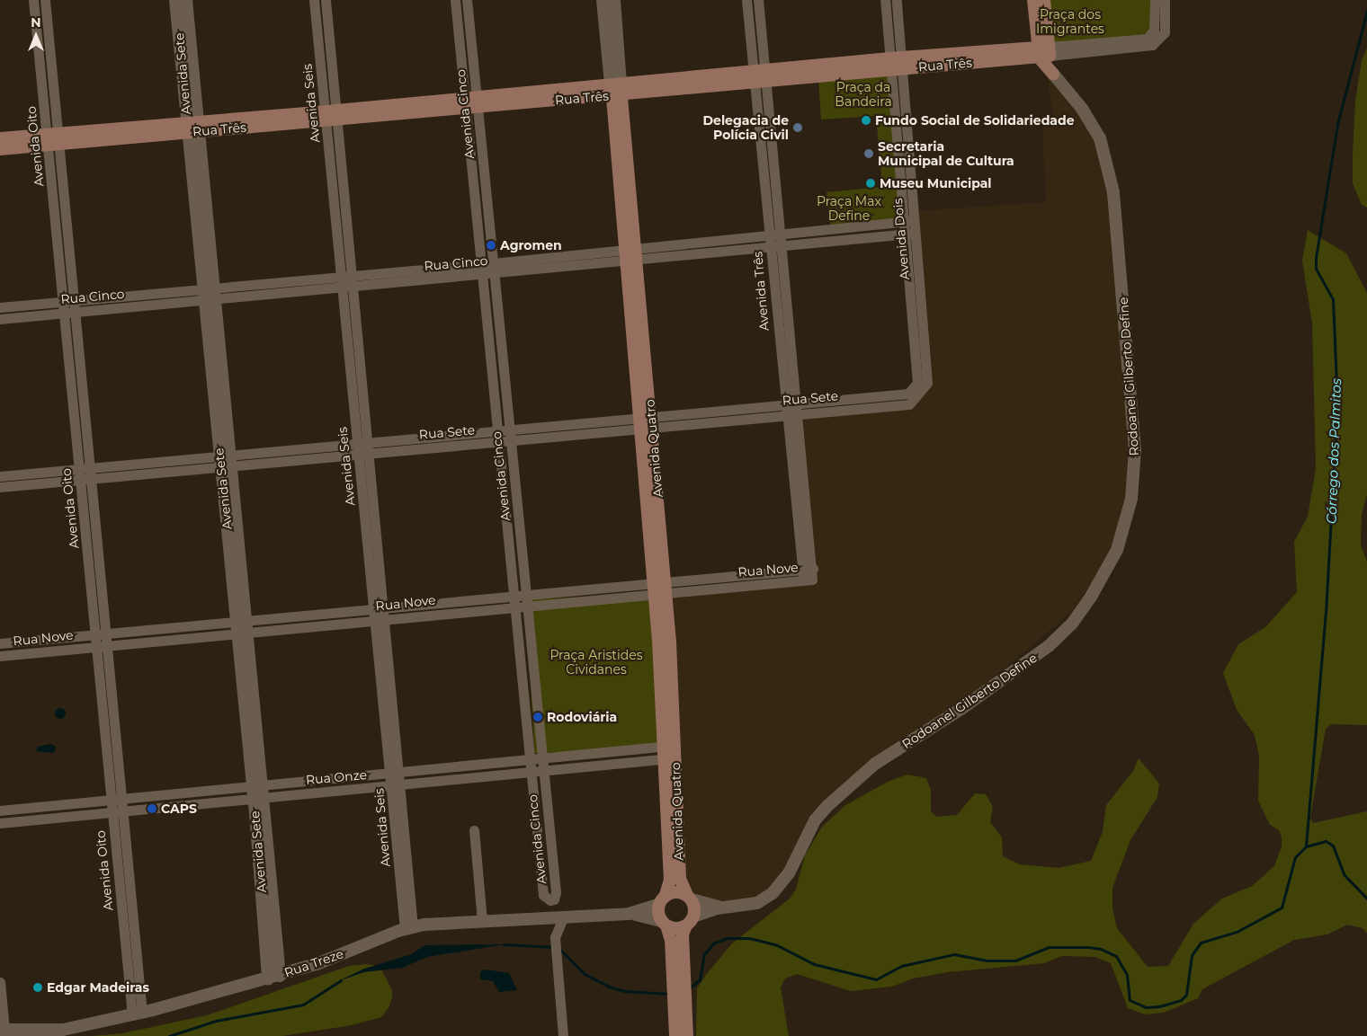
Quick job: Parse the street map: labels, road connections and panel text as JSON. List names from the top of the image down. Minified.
{"streets":{"main road":["Rua Três","Rodoanel Gilberto Define","Avenida Quatro"],"street":["Avenida Sete","Avenida Seis","Avenida Cinco","Avenida Oito","Avenida Dois","Rua Cinco","Avenida Três","Rua Sete","Rua Nove","Rua Onze","Rua Treze"]},"crossings":[["Rua Três","Avenida Sete"],["Rua Três","Avenida Seis"],["Rua Três","Avenida Cinco"],["Rua Três","Avenida Oito"],["Rua Três","Avenida Dois"],["Rua Três","Avenida Três"],["Rua Três","Rodoanel Gilberto Define"],["Rua Três","Avenida Quatro"],["Avenida Sete","Rua Cinco"],["Avenida Sete","Rua Sete"],["Avenida Sete","Rua Nove"],["Avenida Sete","Rua Onze"],["Avenida Sete","Rua Treze"],["Avenida Seis","Rua Cinco"],["Avenida Seis","Rua Sete"],["Avenida Seis","Rua Nove"],["Avenida Seis","Rua Onze"],["Avenida Seis","Rua Treze"],["Avenida Cinco","Rua Cinco"],["Avenida Cinco","Rua Sete"],["Avenida Cinco","Rua Nove"],["Avenida Cinco","Rua Onze"],["Avenida Oito","Rua Cinco"],["Avenida Oito","Rua Sete"],["Avenida Oito","Rua Nove"],["Avenida Oito","Rua Onze"],["Avenida Oito","Rua Treze"],["Avenida Dois","Rua Cinco"],["Avenida Dois","Rua Sete"],["Rua Cinco","Avenida Três"],["Rua Cinco","Avenida Quatro"],["Avenida Três","Rua Sete"],["Avenida Três","Rua Nove"],["Rodoanel Gilberto Define","Avenida Quatro"],["Rodoanel Gilberto Define","Rua Treze"],["Rua Sete","Avenida Quatro"],["Avenida Quatro","Rua Nove"],["Avenida Quatro","Rua Onze"],["Avenida Quatro","Rua Treze"]],"water":["Córrego dos Palmitos"],"parks":["Praça dos Imigrantes","Praça da Bandeira","Praça Max Define","Praça Aristides Cividanes"],"places":["Fundo Social de Solidariedade","Delegacia de Polícia Civil","Secretaria Municipal de Cultura","Museu Municipal","Agromen","Rodoviária","CAPS","Edgar Madeiras"],"north":"top"}
